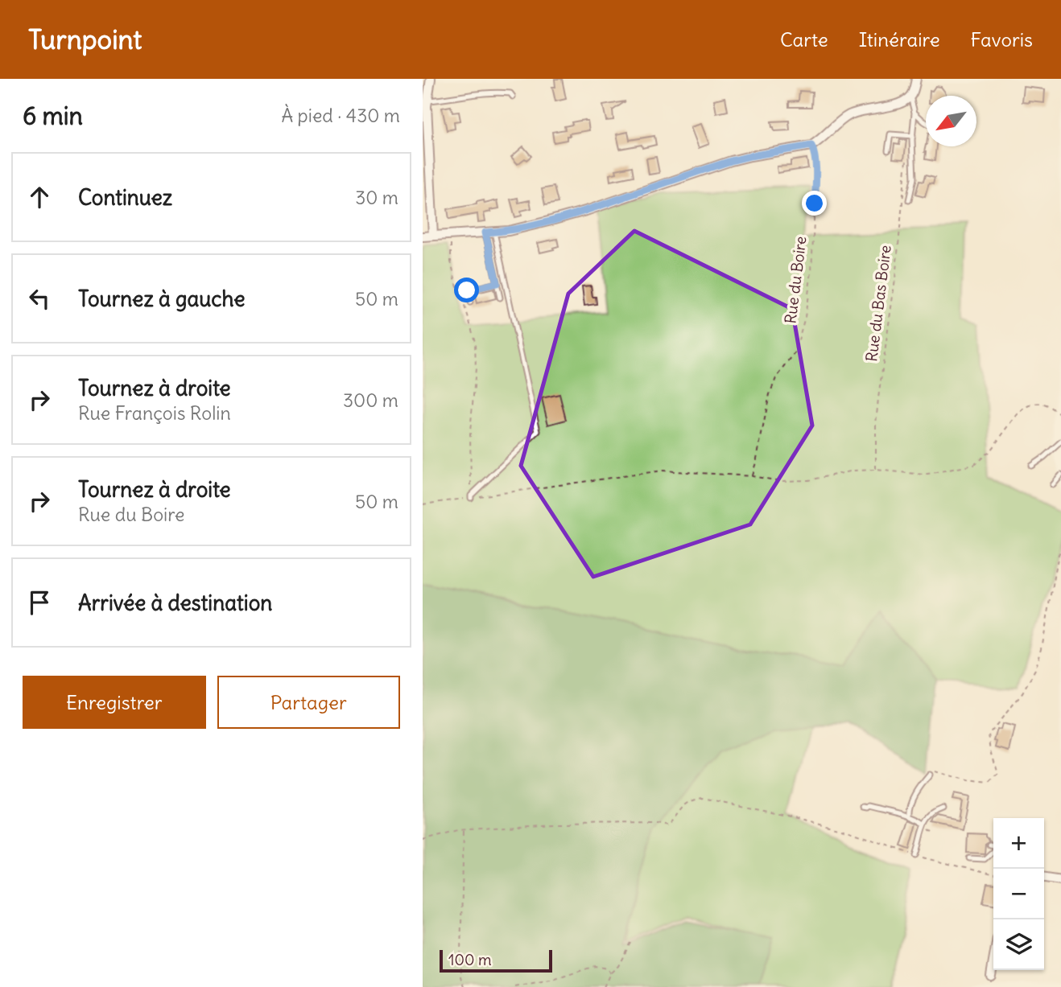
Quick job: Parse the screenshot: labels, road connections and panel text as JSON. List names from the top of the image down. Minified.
{"streets":{"path":["Rue du Boire","Rue du Bas Boire"]},"scale_bar":"100 m","north":"bottom left","page":{"header":"Turnpoint","nav":["Carte","Itinéraire","Favoris"],"heading":["6 min","À pied · 430 m"],"list":[["Continuez","30 m"],["Tournez à gauche","50 m"],["Tournez à droite","Rue François Rolin","300 m"],["Tournez à droite","Rue du Boire","50 m"],"Arrivée à destination"],"buttons":["Enregistrer","Partager"],"map_buttons":["+","−"],"scale":"100 m"}}
